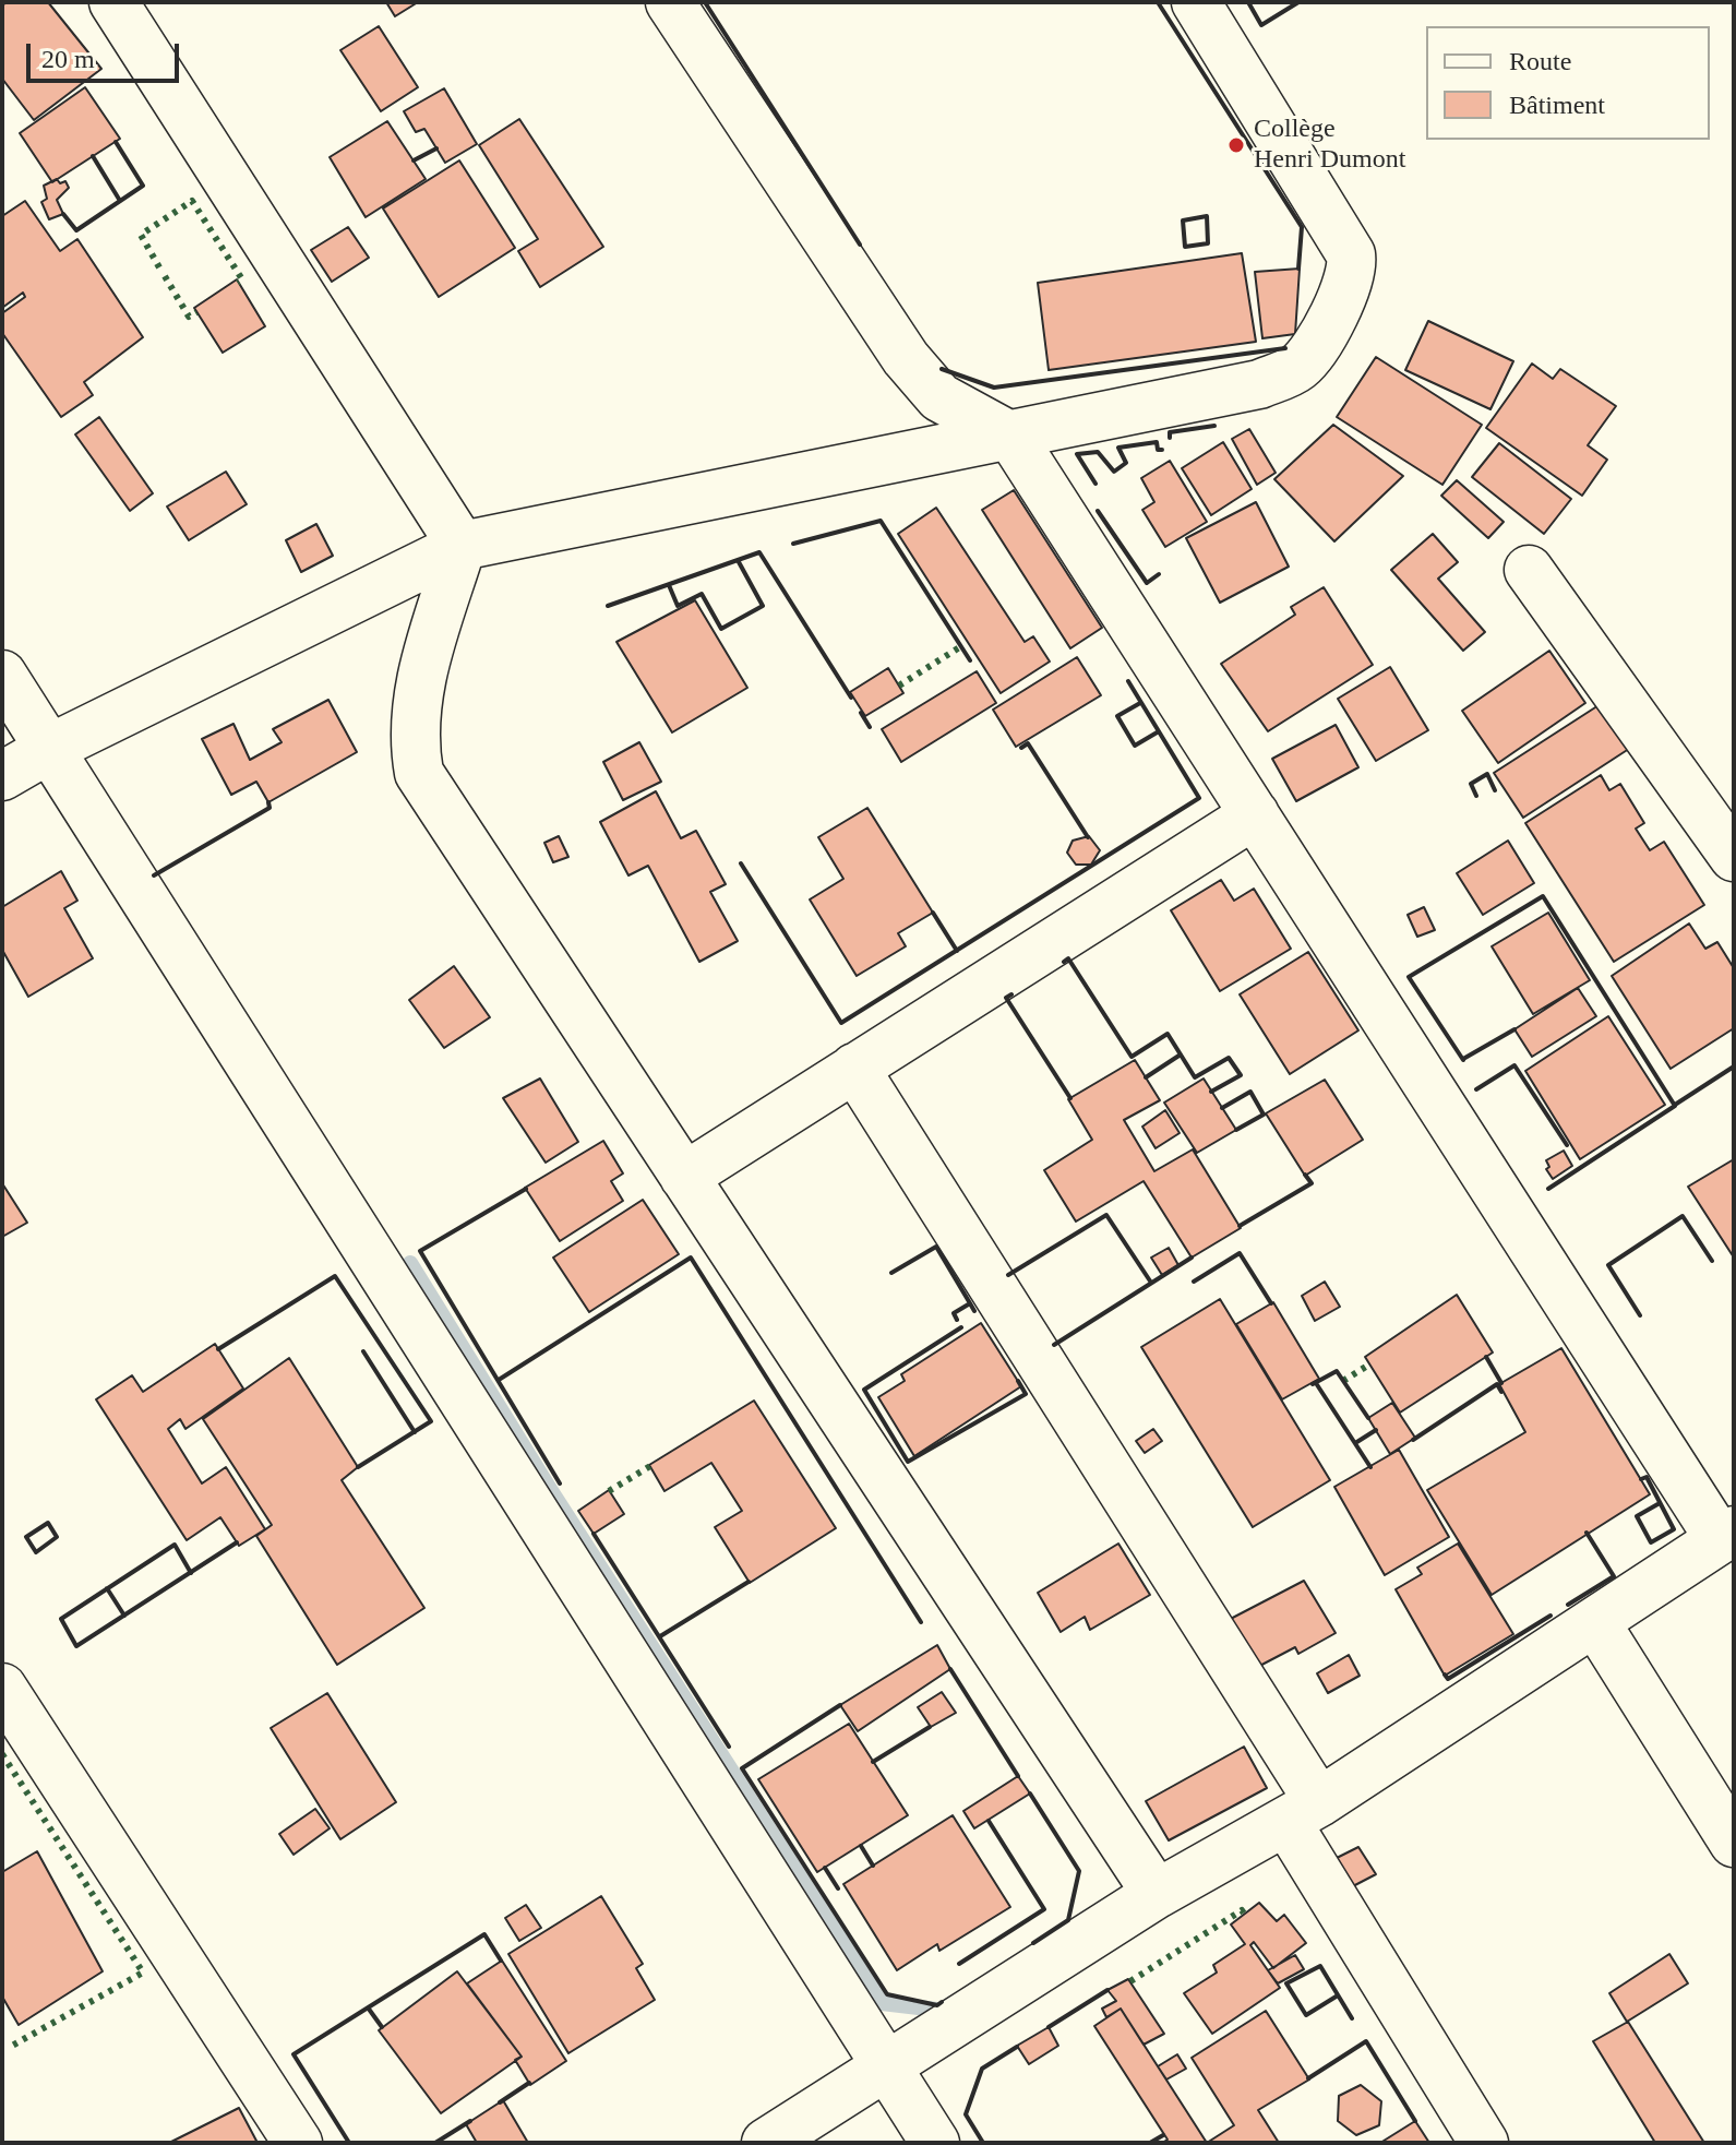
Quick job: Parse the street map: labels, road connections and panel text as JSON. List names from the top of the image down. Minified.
{"places":["Collège Henri Dumont"],"legend":["Route","Bâtiment"],"scale_bar":"20 m"}
